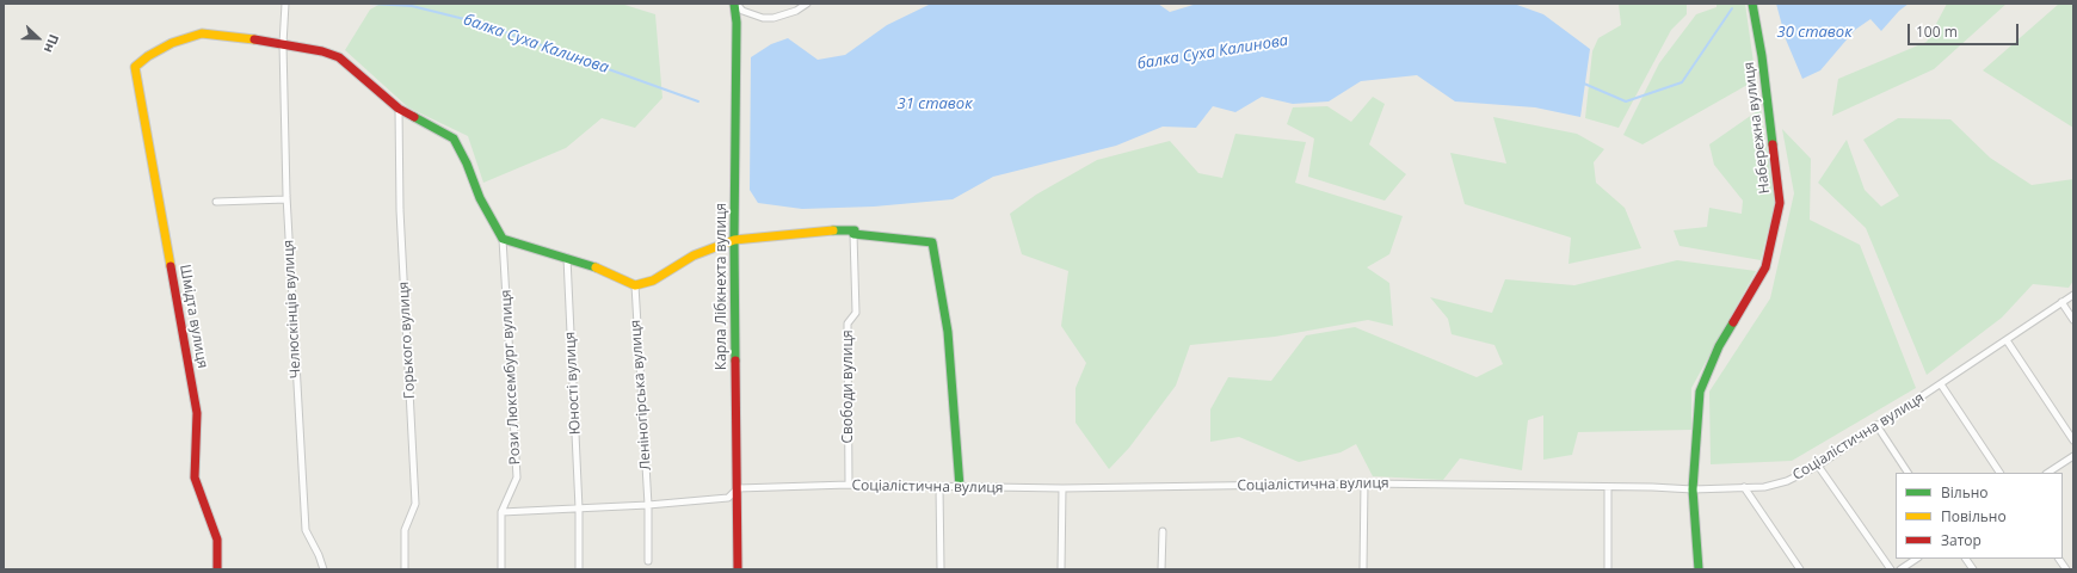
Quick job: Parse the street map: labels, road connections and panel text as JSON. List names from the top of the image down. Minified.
{"streets":{"street":["Набережна вулиця","Карла Лібкнехта вулиця","Челюскінців вулиця","Шмідта вулиця","Горького вулиця","Рози Люксембург вулиця","Юності вулиця","Свободи вулиця","Леніногірська вулиця","Соціалістична вулиця"]},"crossings":[["Набережна вулиця","Соціалістична вулиця"],["Карла Лібкнехта вулиця","Соціалістична вулиця"],["Челюскінців вулиця","Шмідта вулиця"],["Рози Люксембург вулиця","Соціалістична вулиця"],["Юності вулиця","Соціалістична вулиця"],["Свободи вулиця","Соціалістична вулиця"],["Леніногірська вулиця","Соціалістична вулиця"]],"water":["30 ставок","балка Суха Калинова","31 ставок"],"legend":["Вільно","Повільно","Затор"],"scale_bar":"100 m","north":"right"}
